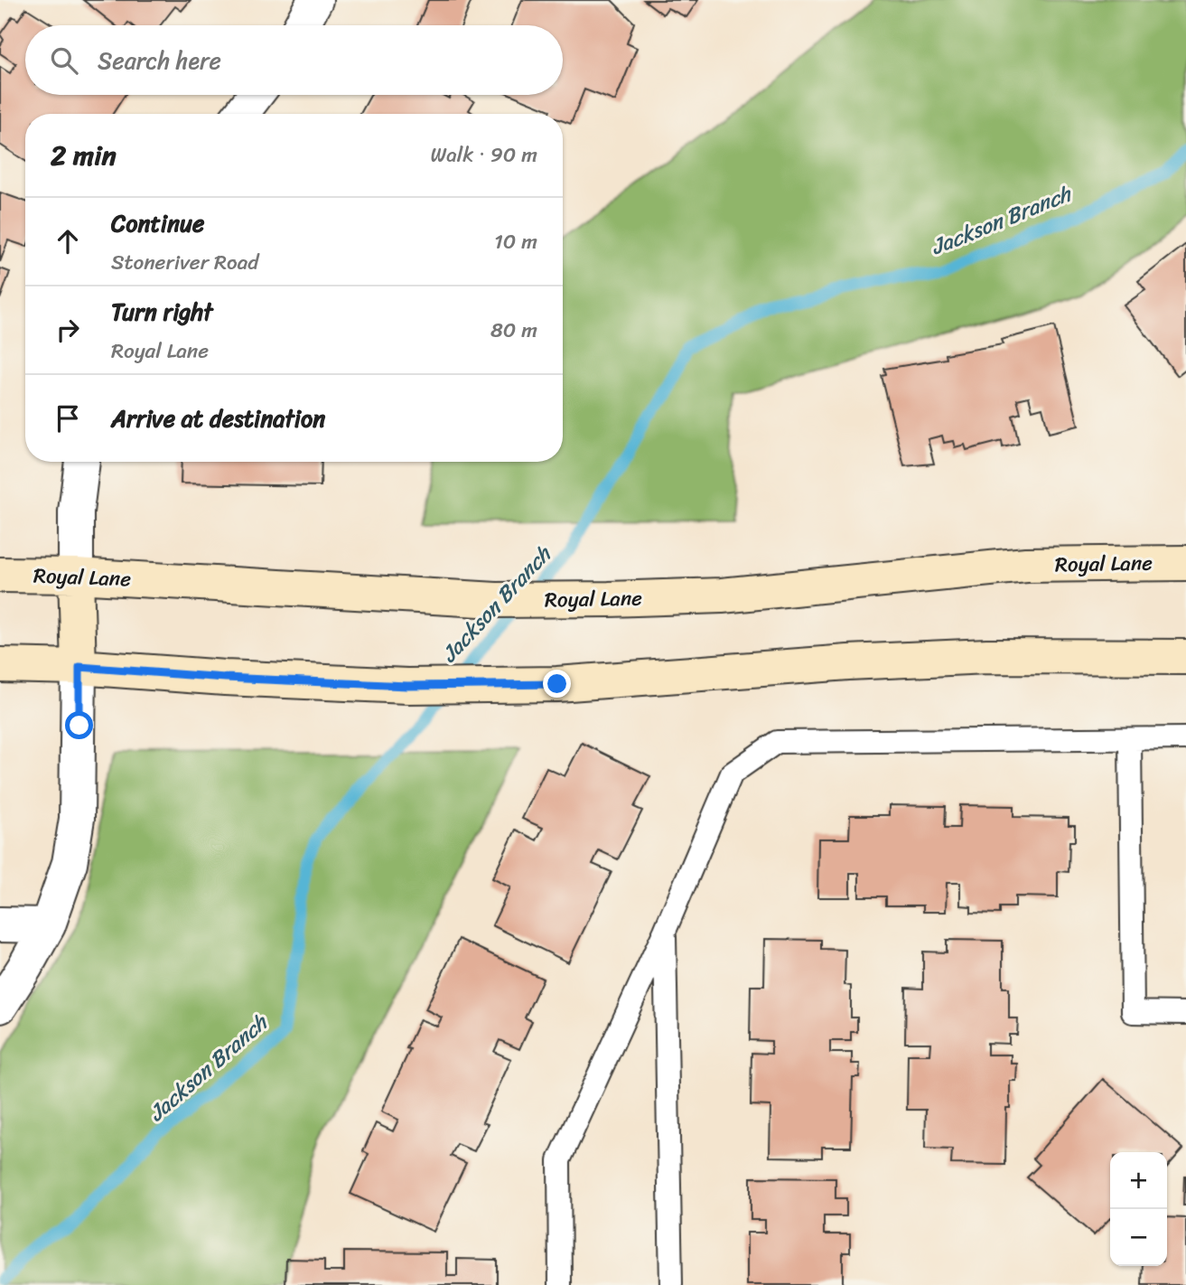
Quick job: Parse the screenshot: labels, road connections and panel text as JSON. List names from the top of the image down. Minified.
{"streets":{"main road":["Royal Lane"]},"water":["Jackson Branch"],"page":{"search":"Search here","heading":["2 min","Walk · 90 m"],"list":[["Continue","Stoneriver Road","10 m"],["Turn right","Royal Lane","80 m"],"Arrive at destination"],"map_buttons":["+","−"]}}
